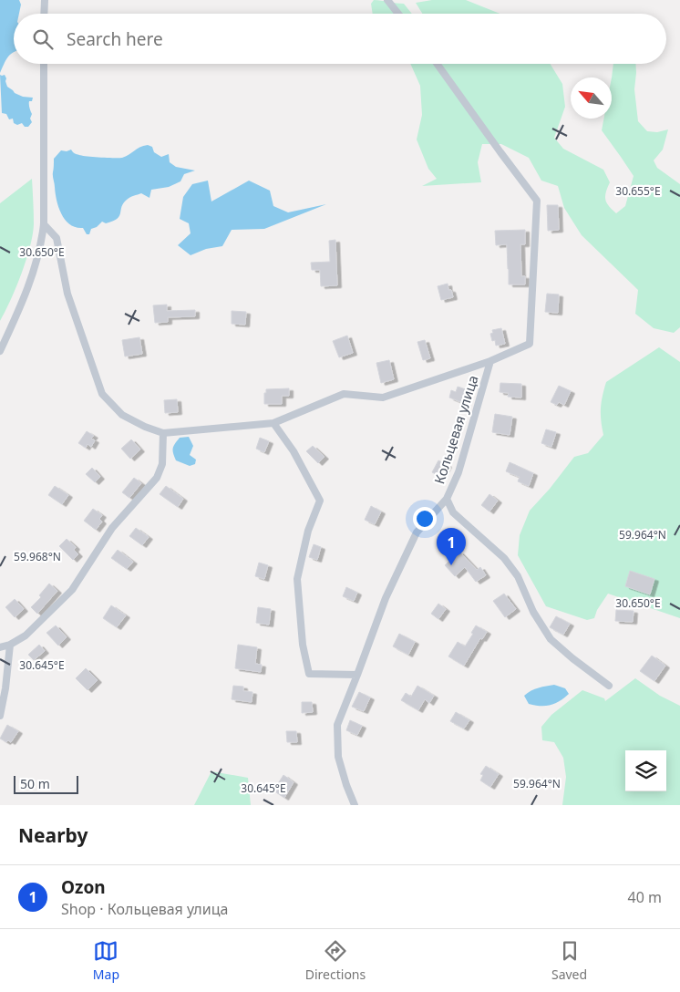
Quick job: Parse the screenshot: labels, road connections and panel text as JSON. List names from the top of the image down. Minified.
{"streets":{"street":["Кольцевая улица"]},"scale_bar":"50 m","north":"top left","page":{"search":"Search here","pins":"1","scale":"50 m","heading":"Nearby","list":[{"mark":"1","name":"Ozon","note":"Shop · Кольцевая улица","value":"40 m"}],"nav":["Map","Directions","Saved"]},"coordinates":["30.655°E","30.650°E","59.964°N","59.968°N","30.645°E"]}
